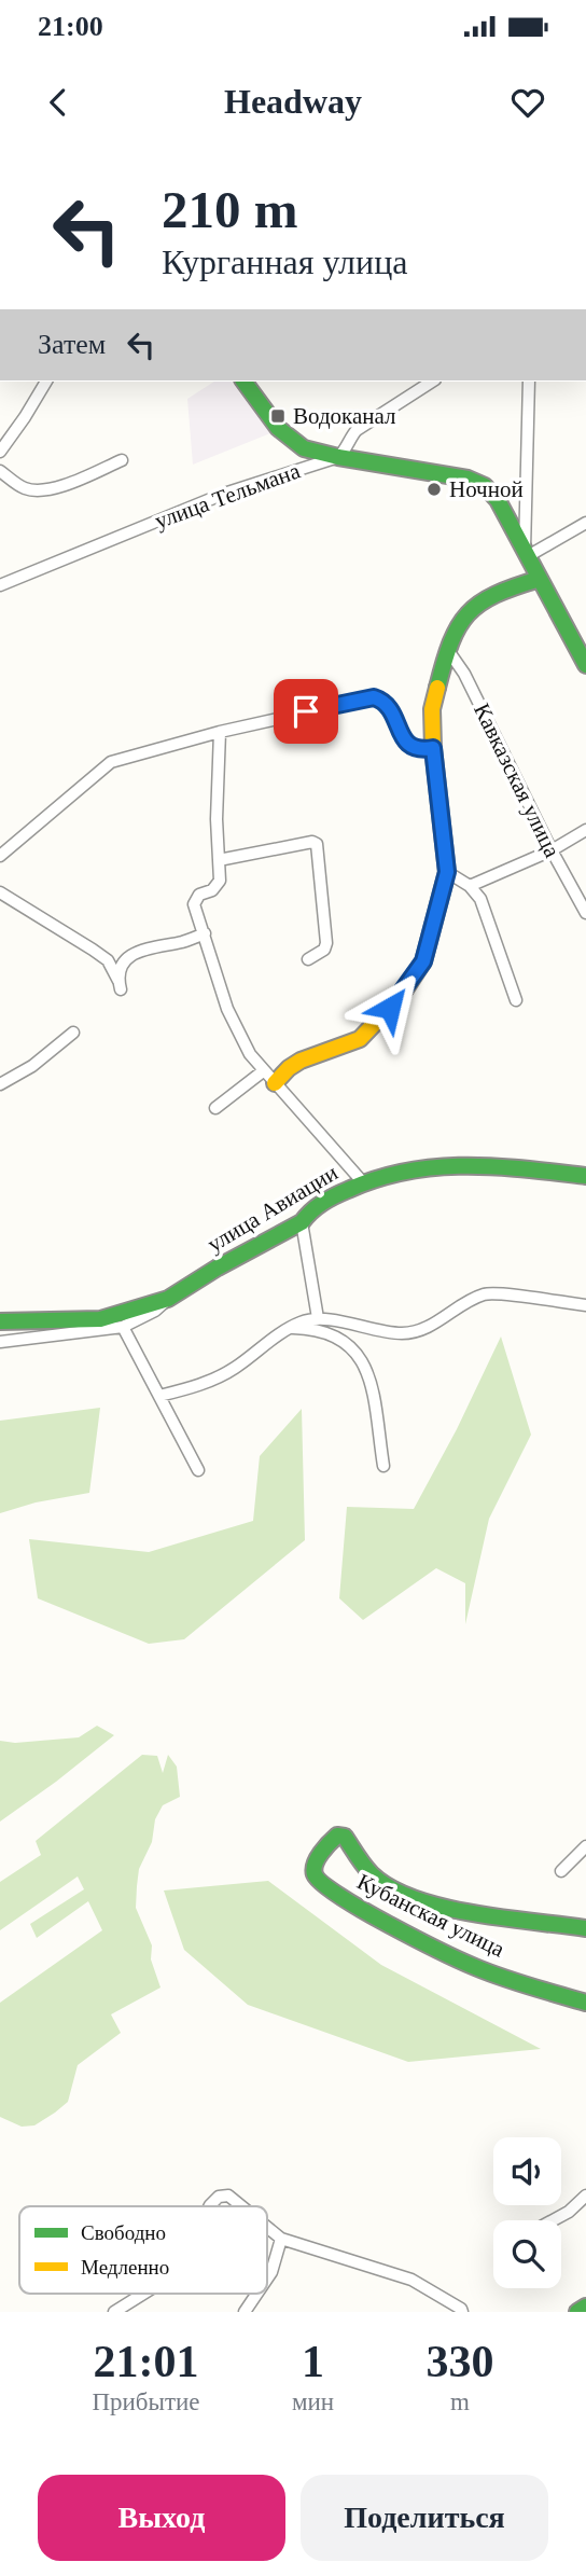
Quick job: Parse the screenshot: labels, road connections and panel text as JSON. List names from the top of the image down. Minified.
{"streets":{"street":["улица Тельмана","Кавказская улица","улица Авиации","Кубанская улица"]},"places":{"transit":["Водоканал"],"other":["Ночной"]},"legend":["Свободно","Медленно"],"page":{"status":"21:00","header":"Headway","turn":["210 m","Курганная улица"],"then":"Затем","eta":["21:01","Прибытие","1","мин","330","m"],"buttons":["Выход","Поделиться"]}}
